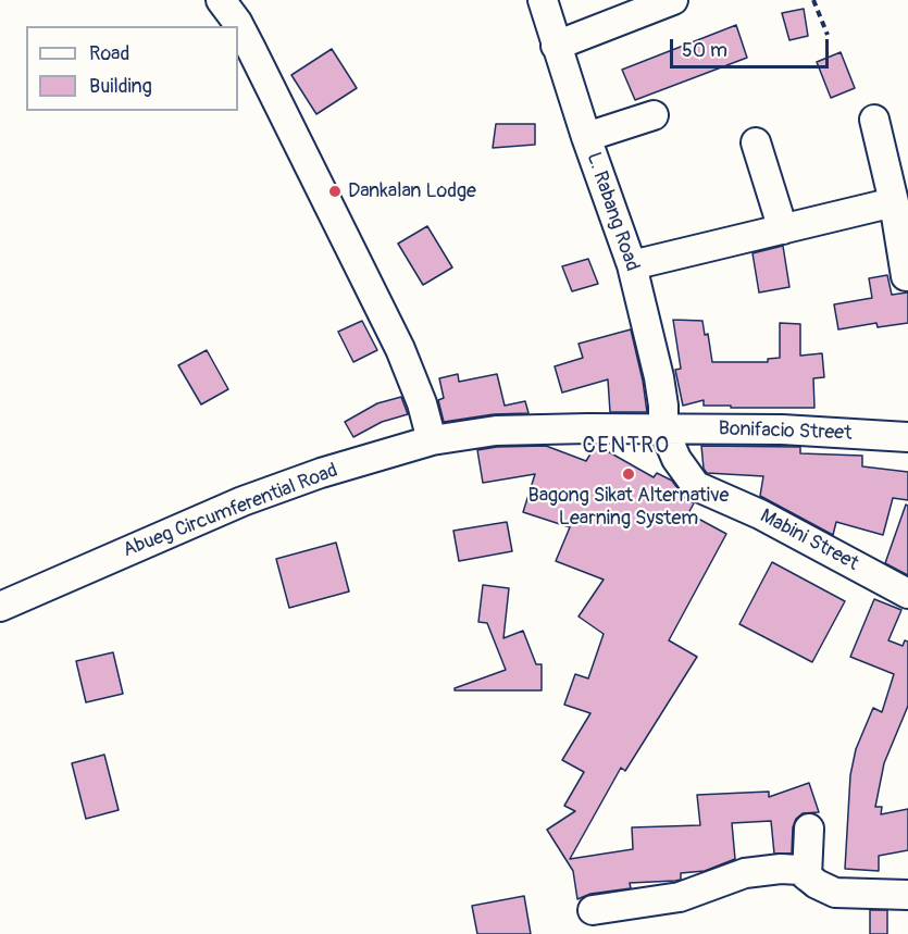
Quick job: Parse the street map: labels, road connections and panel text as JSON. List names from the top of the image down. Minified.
{"streets":{"street":["L. Rabang Road","Bonifacio Street","Abueg Circumferential Road","Mabini Street"]},"crossings":[["L. Rabang Road","Bonifacio Street"],["L. Rabang Road","Abueg Circumferential Road"],["L. Rabang Road","Mabini Street"],["Bonifacio Street","Abueg Circumferential Road"],["Bonifacio Street","Mabini Street"],["Abueg Circumferential Road","Mabini Street"]],"districts":["CENTRO"],"places":["Dankalan Lodge","Bagong Sikat Alternative Learning System"],"legend":["Road","Building"],"scale_bar":"50 m"}
